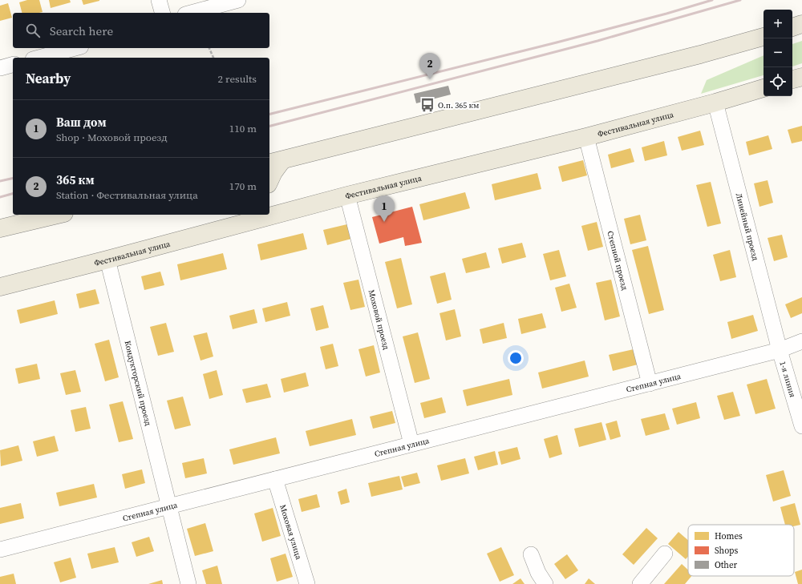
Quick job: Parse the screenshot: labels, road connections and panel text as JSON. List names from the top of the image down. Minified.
{"streets":{"main road":["Фестивальная улица"],"street":["Линейный проезд","Степной проезд","Моховой проезд","1-я линия","Кондукторский проезд","Степная улица","Моховая улица"]},"crossings":[["Фестивальная улица","Линейный проезд"],["Фестивальная улица","Степной проезд"],["Фестивальная улица","Моховой проезд"],["Фестивальная улица","Кондукторский проезд"],["Линейный проезд","1-я линия"],["Линейный проезд","Степная улица"],["Степной проезд","Степная улица"],["Моховой проезд","Степная улица"],["1-я линия","Степная улица"],["Кондукторский проезд","Степная улица"],["Степная улица","Моховая улица"]],"places":{"bus stop":["О.п. 365 км"]},"legend":["Homes","Shops","Other"],"page":{"map_buttons":["+","−"],"search":"Search here","pins":["2","1"],"heading":["Nearby","2 results"],"list":[{"mark":"1","name":"Ваш дом","note":"Shop · Моховой проезд","value":"110 m"},{"mark":"2","name":"365 км","note":"Station · Фестивальная улица","value":"170 m"}]}}
